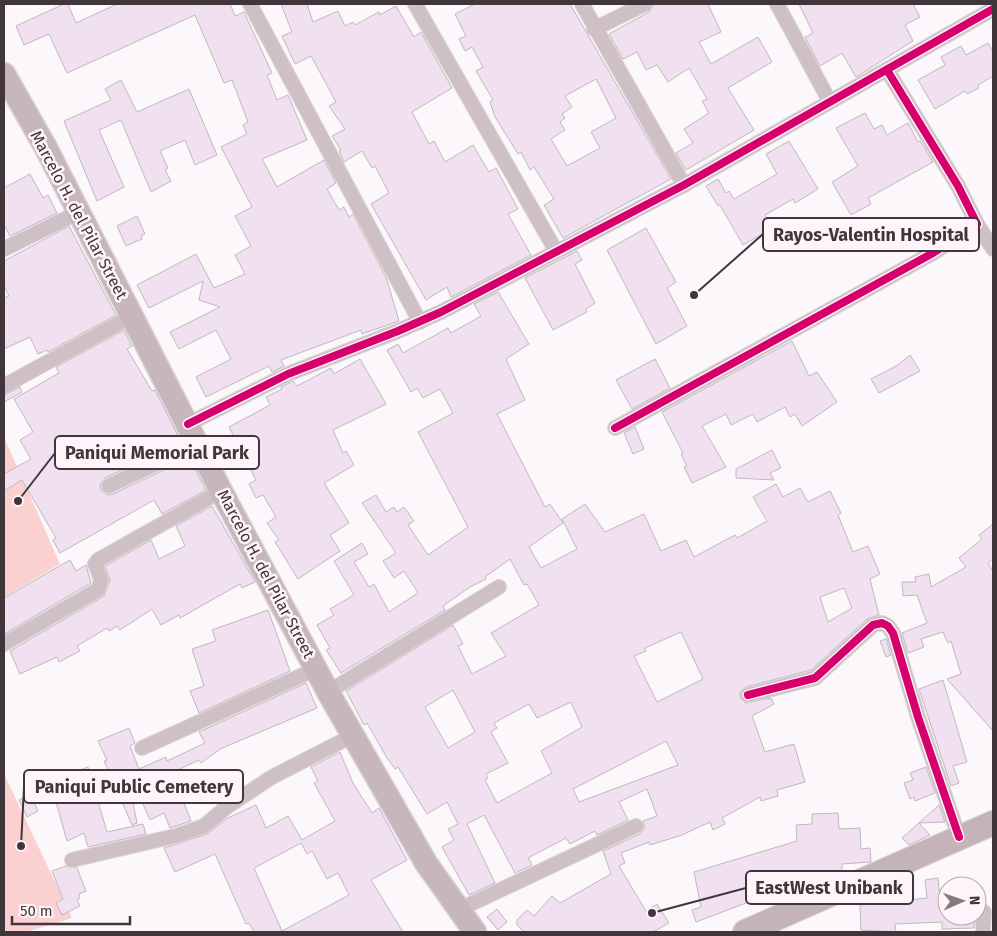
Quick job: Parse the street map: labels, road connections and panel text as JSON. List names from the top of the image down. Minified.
{"streets":{"main road":["Marcelo H. del Pilar Street"]},"places":["Rayos-Valentin Hospital","Paniqui Memorial Park","Paniqui Public Cemetery","EastWest Unibank"],"scale_bar":"50 m","north":"right"}
